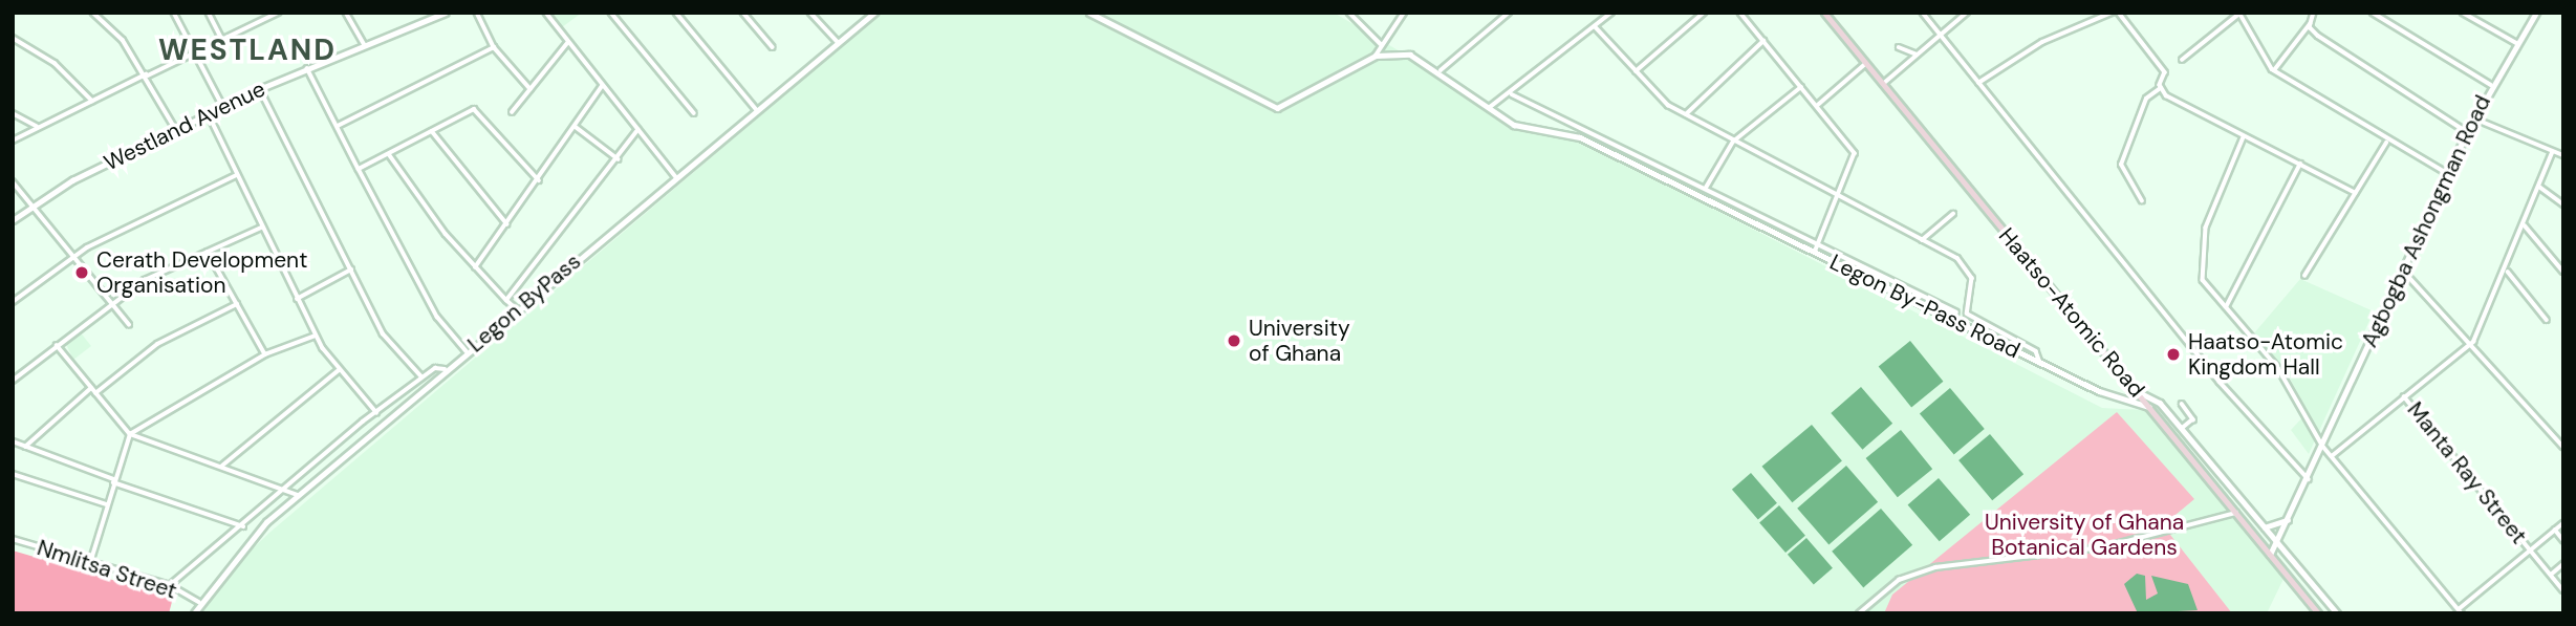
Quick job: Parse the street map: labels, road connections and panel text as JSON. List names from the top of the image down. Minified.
{"streets":{"main road":["Haatso-Atomic Road"],"street":["Westland Avenue","Agbogba Ashongman Road","Legon ByPass","Legon By-Pass Road","Manta Ray Street","Nmlitsa Street"]},"crossings":[["Agbogba Ashongman Road","Haatso-Atomic Road"],["Legon ByPass","Nmlitsa Street"],["Legon By-Pass Road","Haatso-Atomic Road"]],"districts":["WESTLAND"],"parks":["University of Ghana Botanical Gardens"],"places":["Cerath Development Organisation","University of Ghana","Haatso-Atomic Kingdom Hall"]}
